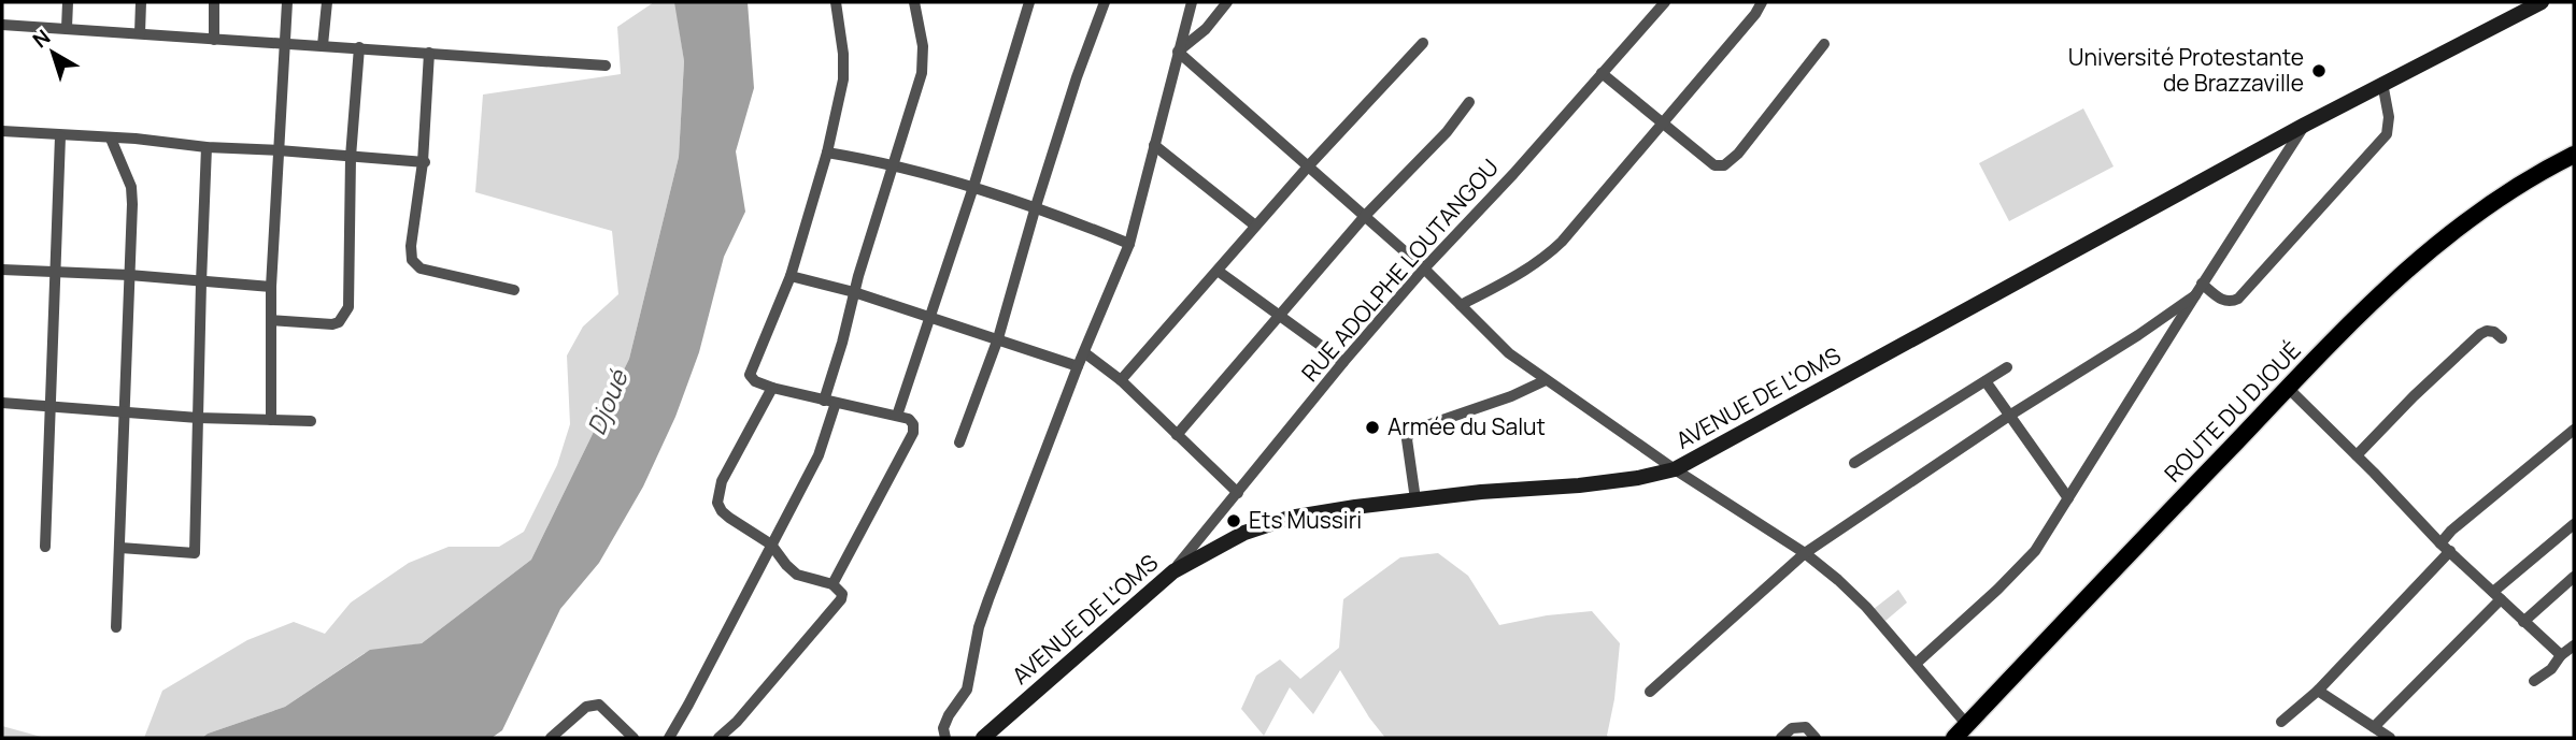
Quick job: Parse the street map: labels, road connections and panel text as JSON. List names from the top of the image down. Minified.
{"streets":{"main road":["ROUTE DU DJOUÉ"],"street":["RUE ADOLPHE LOUTANGOU","AVENUE DE L'OMS"]},"crossings":[["RUE ADOLPHE LOUTANGOU","AVENUE DE L'OMS"]],"water":["Djoué"],"places":["Université Protestante de Brazzaville","Armée du Salut","Ets Mussiri"],"north":"top left"}
